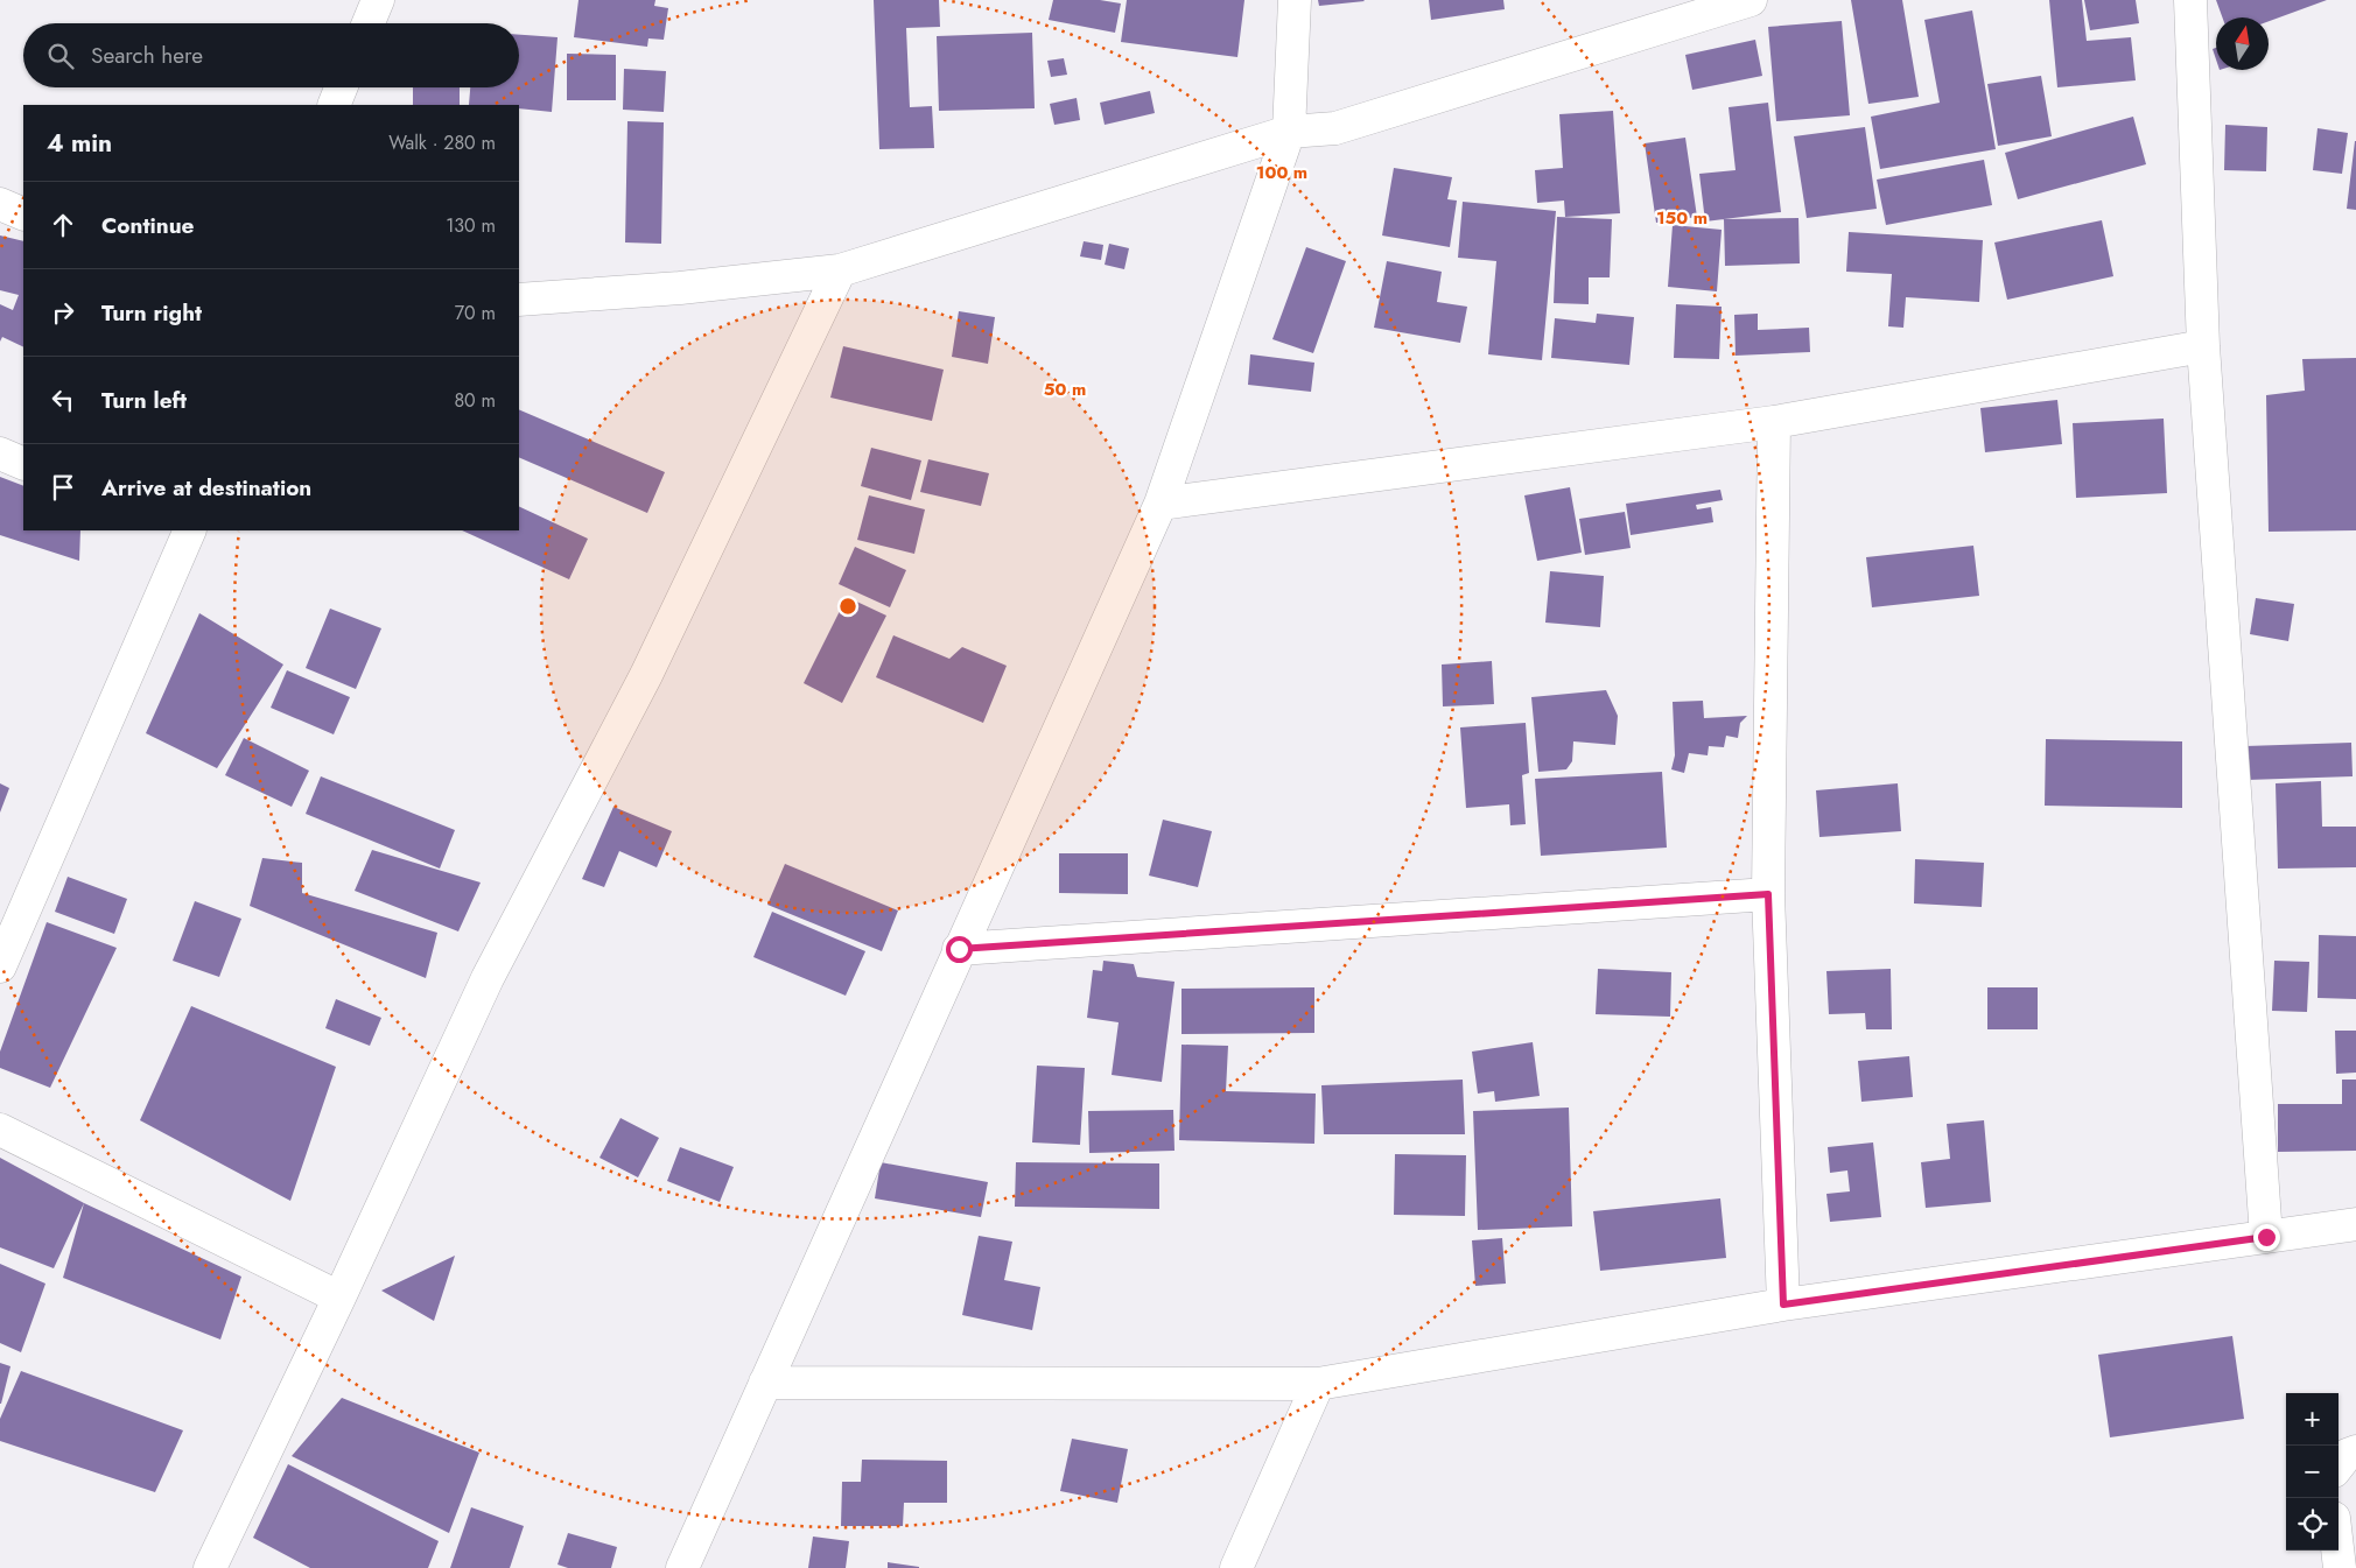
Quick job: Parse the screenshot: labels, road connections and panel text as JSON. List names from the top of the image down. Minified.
{"north":"top","page":{"search":"Search here","heading":["4 min","Walk · 280 m"],"list":[["Continue","130 m"],["Turn right","70 m"],["Turn left","80 m"],"Arrive at destination"],"map_buttons":["+","−"]},"rings":["100 m","150 m","50 m"]}
